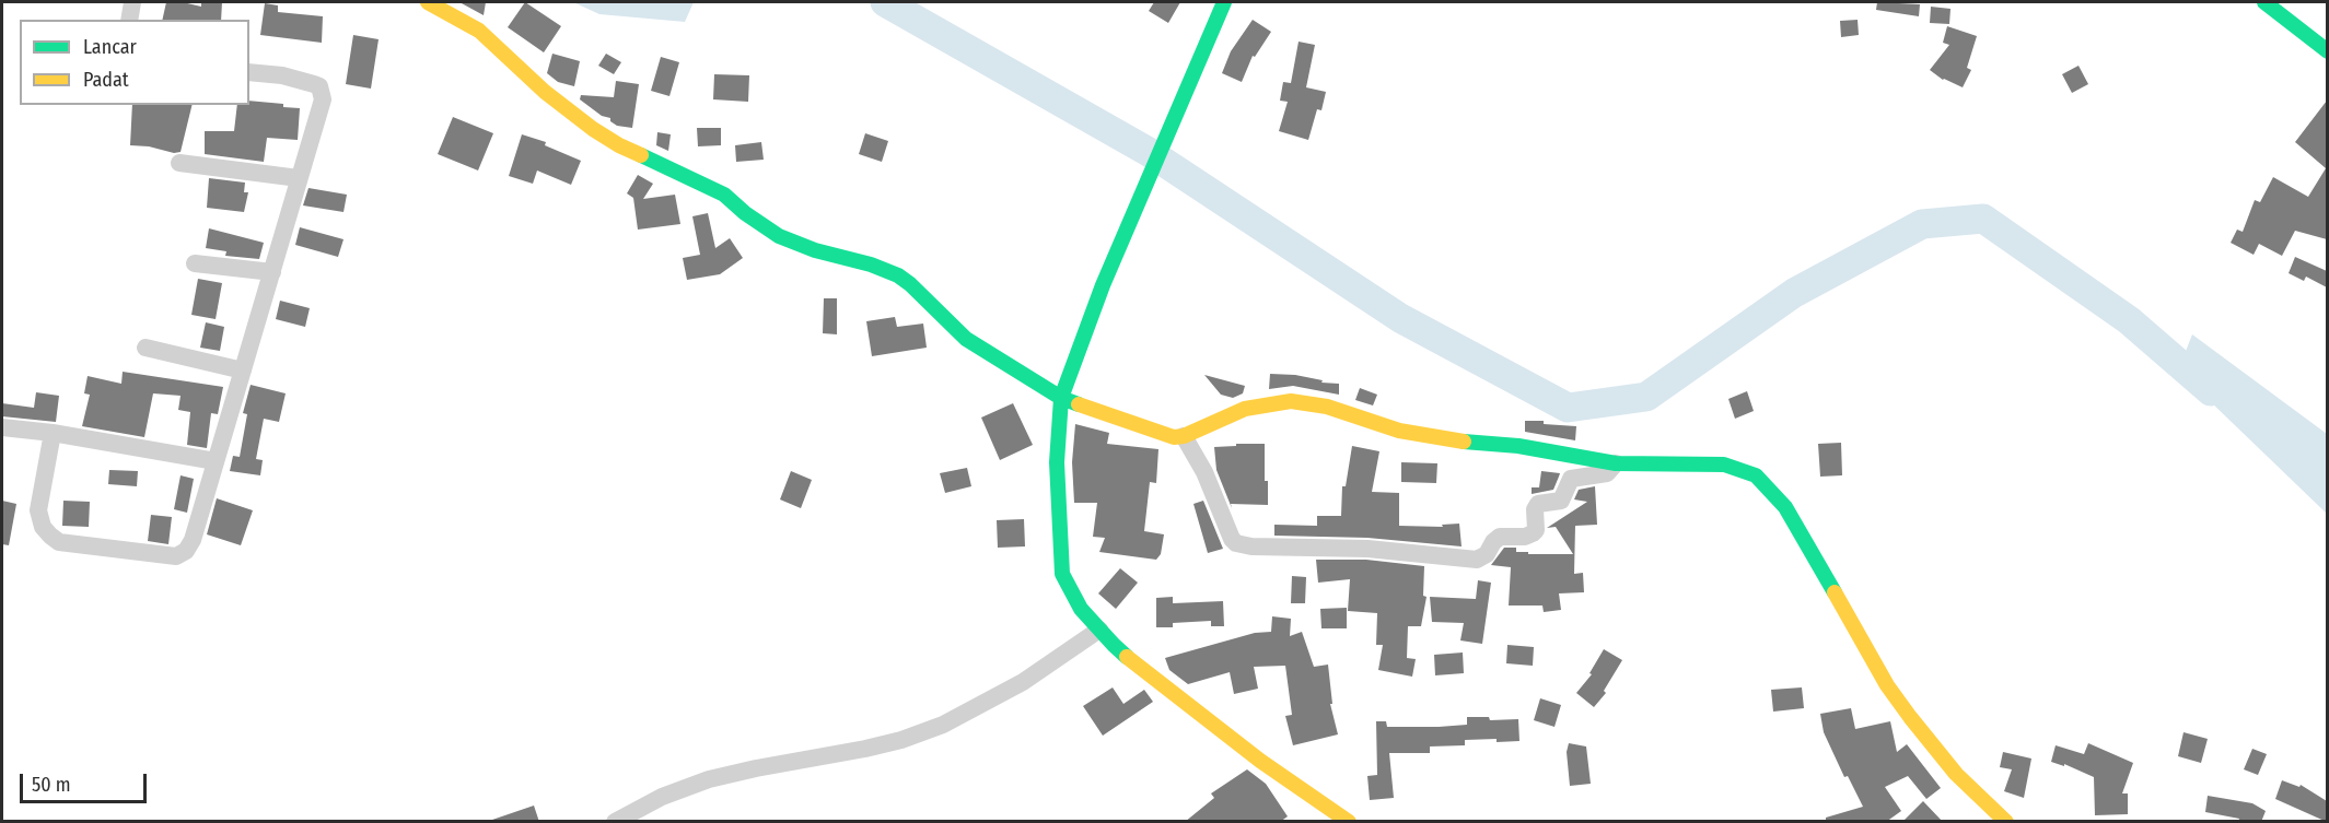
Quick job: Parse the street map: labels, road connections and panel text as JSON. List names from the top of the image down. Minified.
{"legend":["Lancar","Padat"],"scale_bar":"50 m"}
